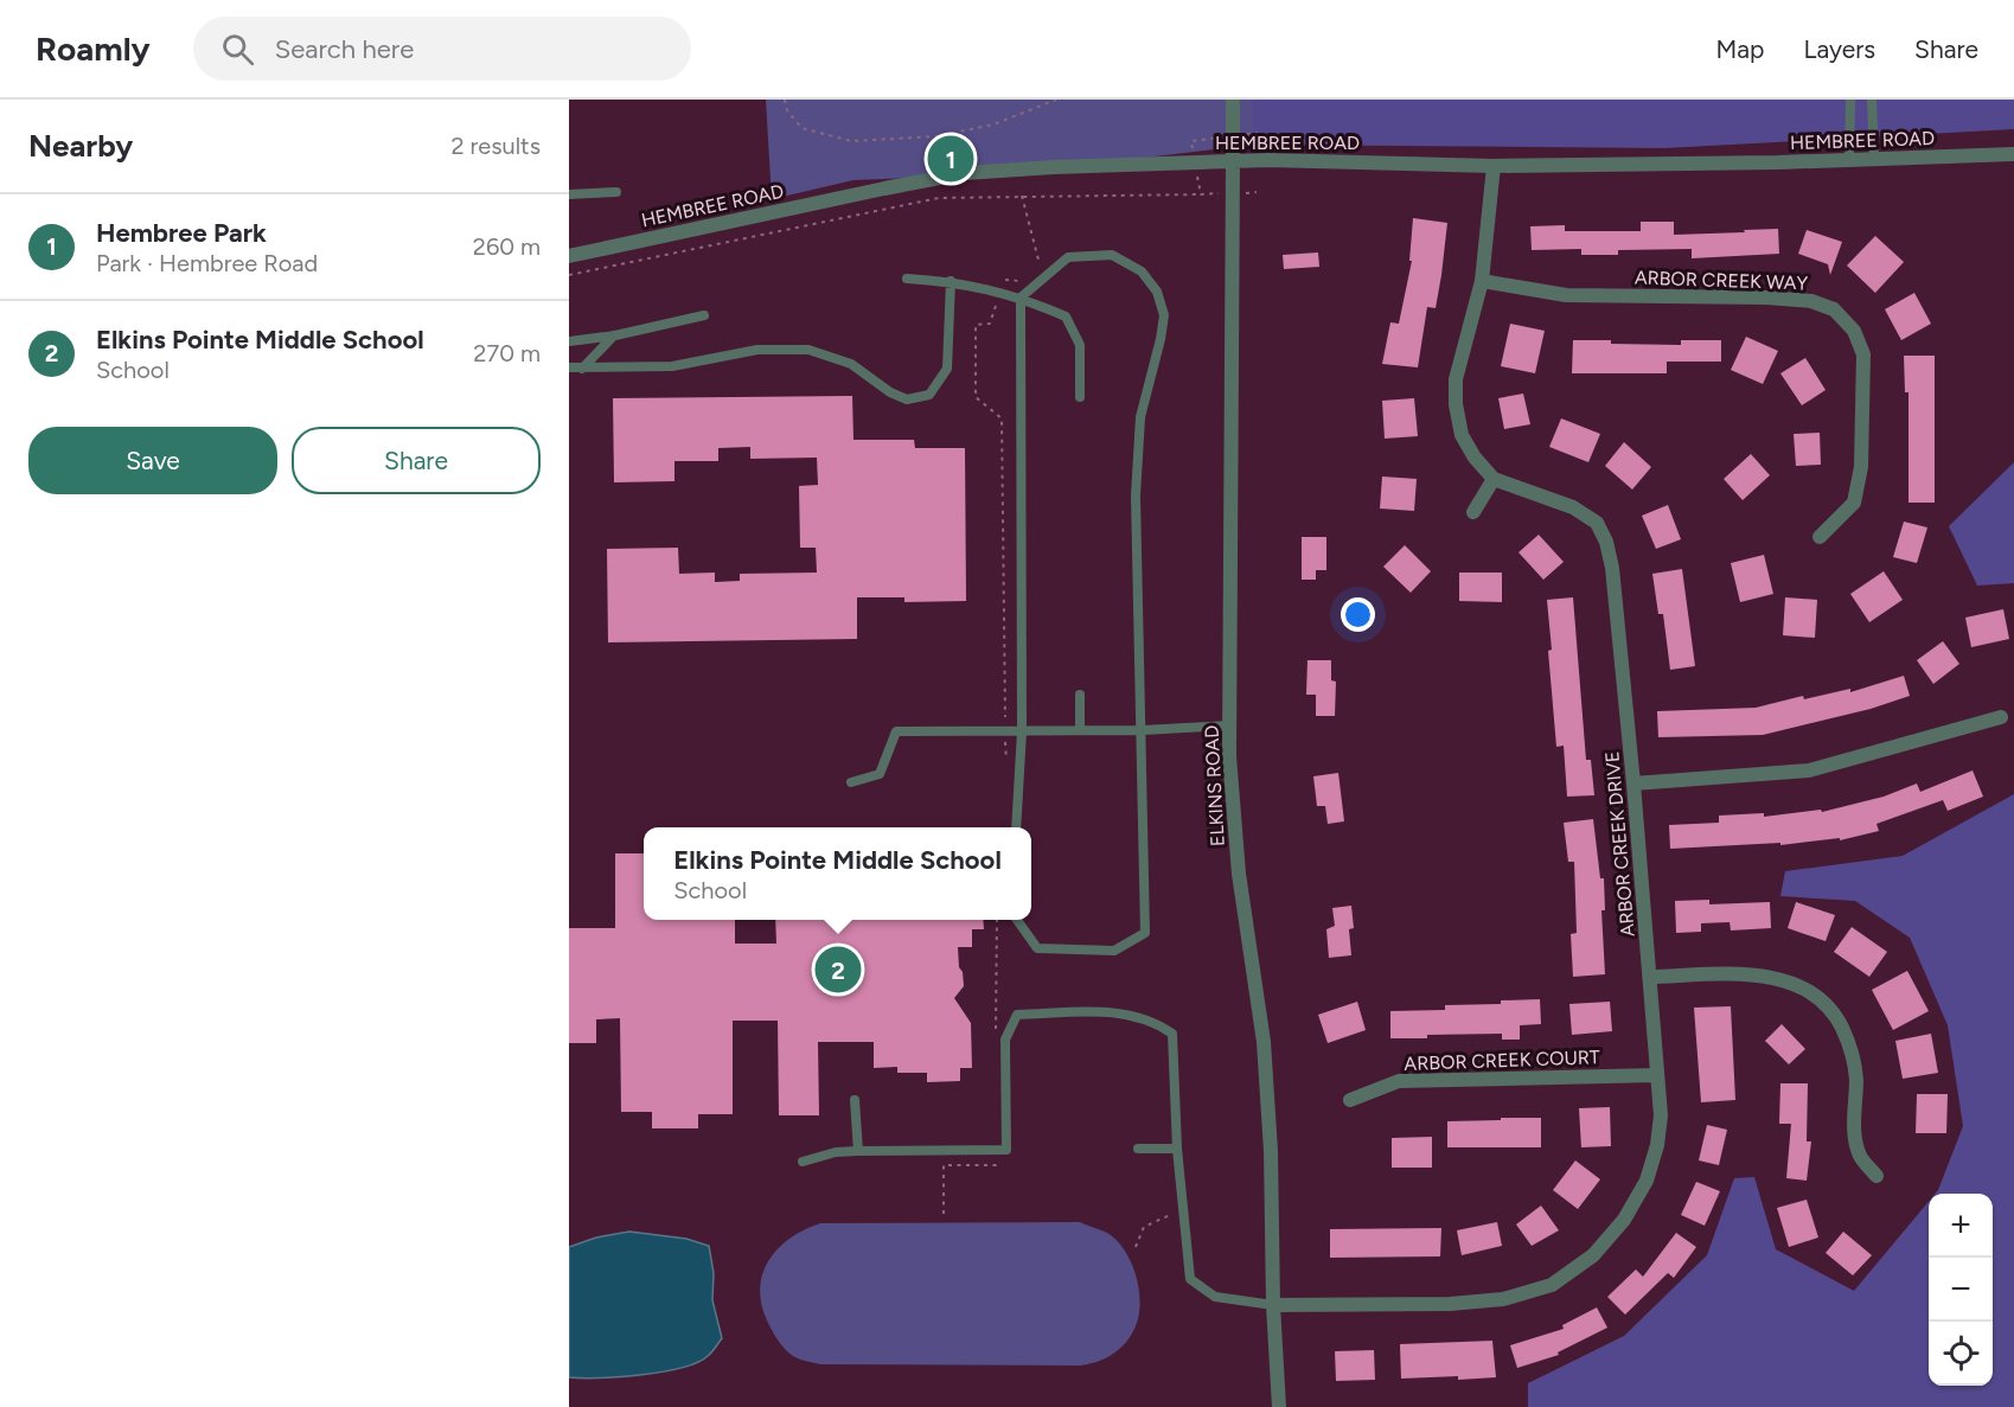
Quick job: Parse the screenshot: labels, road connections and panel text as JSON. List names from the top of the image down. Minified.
{"streets":{"street":["HEMBREE ROAD","ARBOR CREEK WAY","ELKINS ROAD","ARBOR CREEK DRIVE","ARBOR CREEK COURT"]},"crossings":[["HEMBREE ROAD","ELKINS ROAD"],["ELKINS ROAD","ARBOR CREEK DRIVE"],["ARBOR CREEK DRIVE","ARBOR CREEK COURT"]],"page":{"header":"Roamly","search":"Search here","nav":["Map","Layers","Share"],"heading":["Nearby","2 results"],"pins":["1","2"],"list":[{"mark":"1","name":"Hembree Park","note":"Park · Hembree Road","value":"260 m"},{"mark":"2","name":"Elkins Pointe Middle School","note":"School","value":"270 m"}],"buttons":["Save","Share"],"popup":["Elkins Pointe Middle School","School"],"map_buttons":["+","−"]}}
